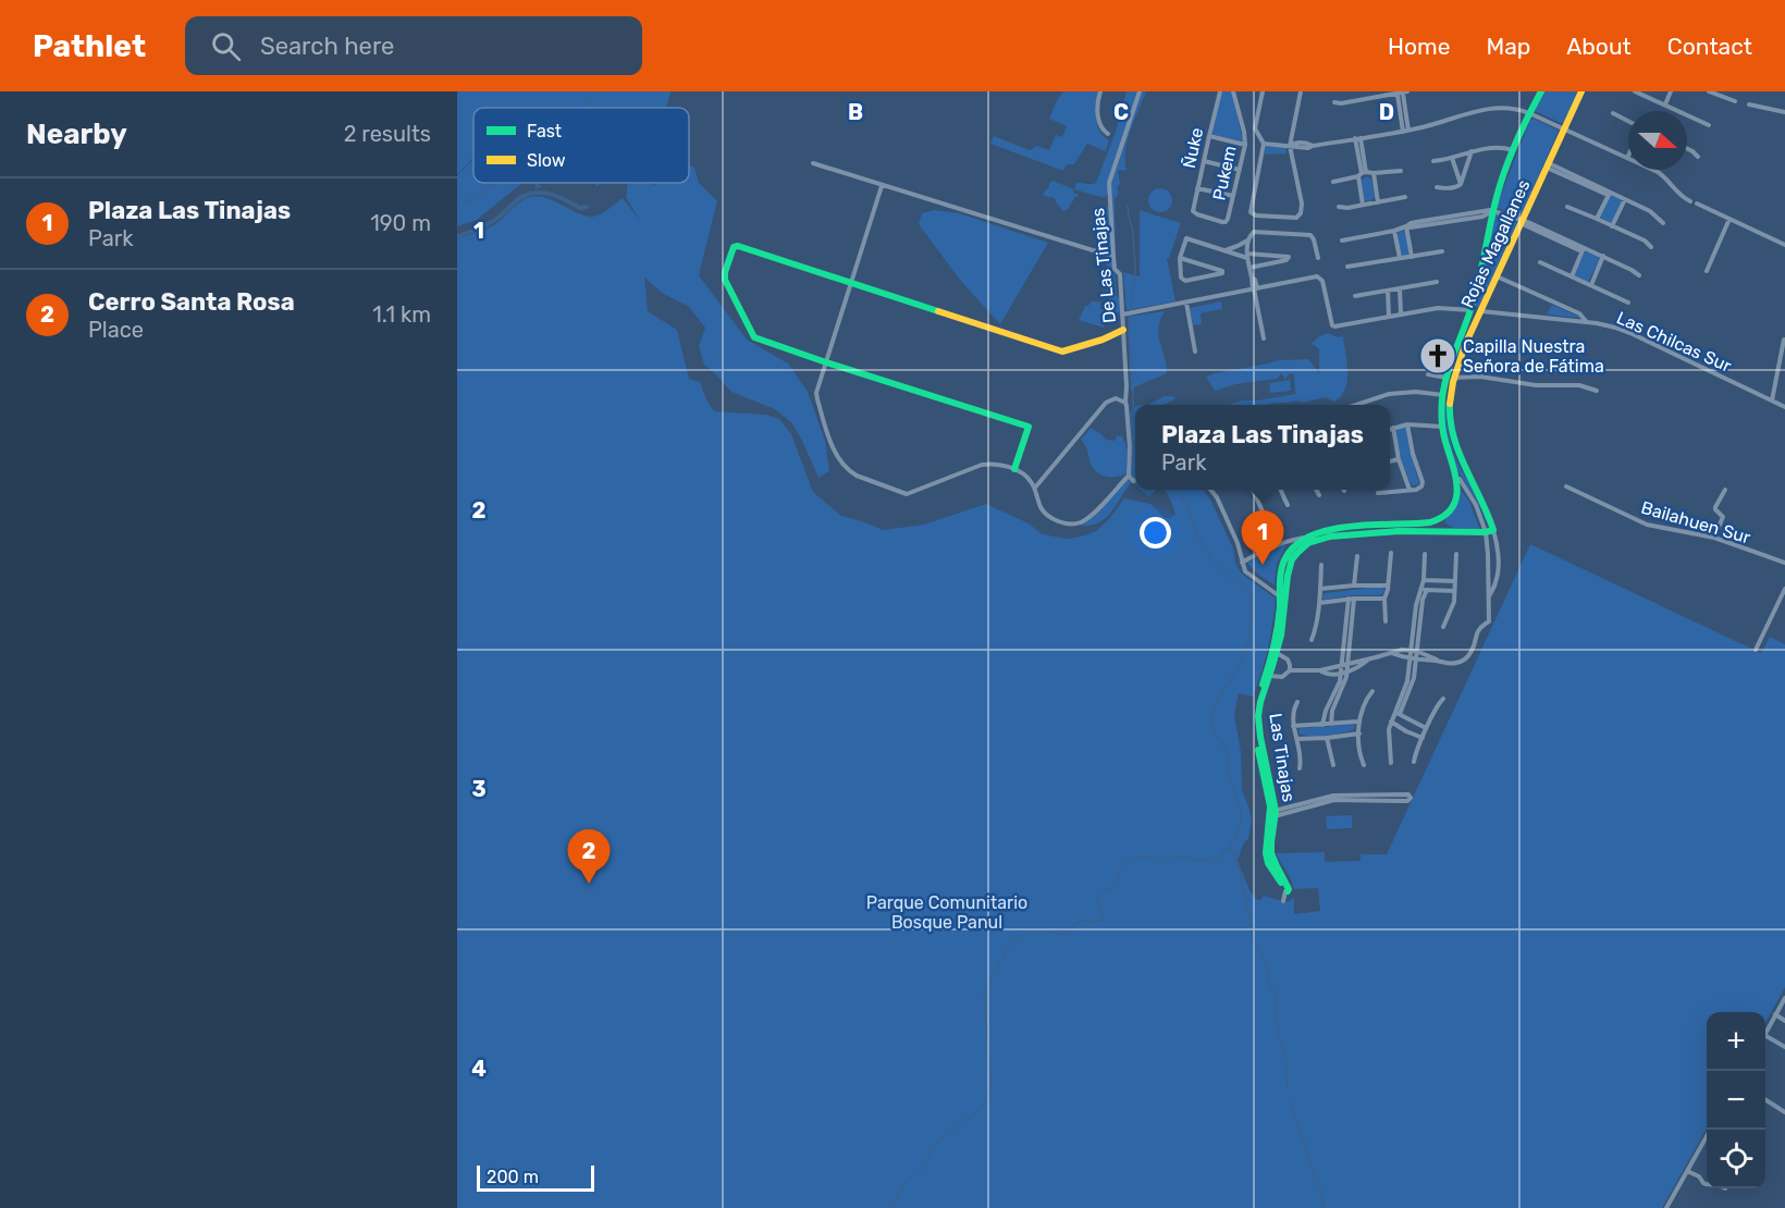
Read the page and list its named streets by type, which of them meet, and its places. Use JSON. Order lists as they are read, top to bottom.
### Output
{
  "streets": {
    "street": [
      "Ñuke",
      "Pukem",
      "Rojas Magallanes",
      "De Las Tinajas",
      "Las Chilcas Sur",
      "Bailahuen Sur",
      "Las Tinajas"
    ]
  },
  "crossings": [
    ["Ñuke", "Pukem"],
    ["Rojas Magallanes", "Las Chilcas Sur"],
    ["De Las Tinajas", "Las Chilcas Sur"]
  ],
  "parks": ["Parque Comunitario Bosque Panul"],
  "places": {
    "church": ["Capilla Nuestra Señora de Fátima"]
  },
  "legend": ["Fast", "Slow"],
  "scale_bar": "200 m",
  "north": "right",
  "page": {
    "header": "Pathlet",
    "search": "Search here",
    "nav": [
      "Home",
      "Map",
      "About",
      "Contact"
    ],
    "heading": ["Nearby", "2 results"],
    "list": [
      {
        "mark": "1",
        "name": "Plaza Las Tinajas",
        "note": "Park",
        "value": "190 m"
      },
      {
        "mark": "2",
        "name": "Cerro Santa Rosa",
        "note": "Place",
        "value": "1.1 km"
      }
    ],
    "popup": ["Plaza Las Tinajas", "Park"],
    "pins": ["1", "2"],
    "map_buttons": ["+", "−"],
    "scale": "200 m"
  },
  "grid": {
    "columns": ["B", "C", "D"],
    "rows": [
      "1",
      "2",
      "3",
      "4"
    ]
  }
}
